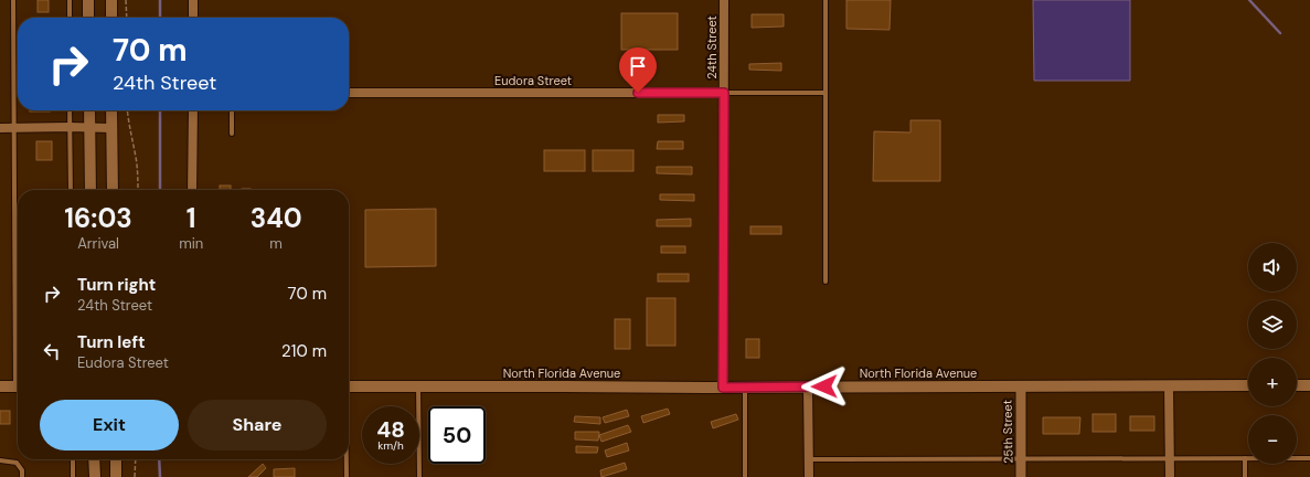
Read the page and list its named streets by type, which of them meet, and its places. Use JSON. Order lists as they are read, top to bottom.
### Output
{
  "streets": {
    "main road": ["North Florida Avenue"],
    "street": ["24th Street", "Eudora Street", "25th Street"]
  },
  "crossings": [
    ["24th Street", "Eudora Street"],
    ["24th Street", "North Florida Avenue"],
    ["North Florida Avenue", "25th Street"]
  ],
  "page": {
    "turn": ["70 m", "24th Street"],
    "eta": [
      "16:03",
      "Arrival",
      "1",
      "min",
      "340",
      "m"
    ],
    "map_buttons": ["+", "−"],
    "list": [
      {
        "name": "Turn right",
        "note": "24th Street",
        "value": "70 m"
      },
      {
        "name": "Turn left",
        "note": "Eudora Street",
        "value": "210 m"
      }
    ],
    "buttons": ["Exit", "Share"],
    "speed": "48 km/h",
    "limit": "50"
  }
}
